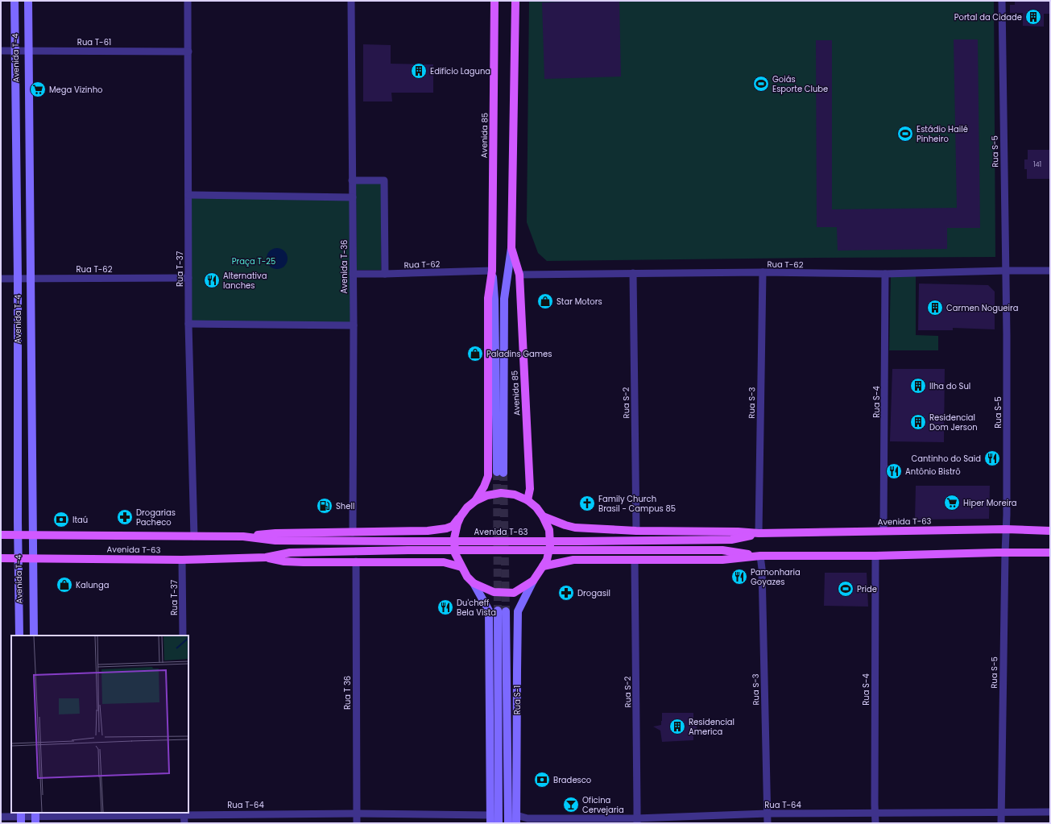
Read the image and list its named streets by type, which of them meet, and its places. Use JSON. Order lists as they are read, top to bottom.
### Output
{
  "streets": {
    "main road": [
      "Avenida T-4",
      "Avenida 85",
      "Avenida T-63",
      "Rua S-1"
    ],
    "street": [
      "Rua T-61",
      "Rua S-5",
      "Rua T-62",
      "Avenida T-36",
      "Rua T-37",
      "Rua S-4",
      "Rua S-2",
      "Rua S-3",
      "Rua T 36",
      "Rua T-64"
    ]
  },
  "crossings": [
    ["Rua T-61", "Avenida T-4"],
    ["Rua T-61", "Rua T-37"],
    ["Avenida T-4", "Rua T-62"],
    ["Avenida T-4", "Avenida T-63"],
    ["Avenida 85", "Rua T-62"],
    ["Avenida 85", "Avenida T-63"],
    ["Avenida 85", "Rua S-1"],
    ["Rua S-5", "Rua T-62"],
    ["Rua S-5", "Avenida T-63"],
    ["Rua S-5", "Rua T-64"],
    ["Rua T-62", "Avenida T-36"],
    ["Rua T-62", "Rua T-37"],
    ["Rua T-62", "Rua S-4"],
    ["Rua T-62", "Rua S-2"],
    ["Rua T-62", "Rua S-3"],
    ["Avenida T-36", "Avenida T-63"],
    ["Rua T-37", "Avenida T-63"],
    ["Rua S-4", "Avenida T-63"],
    ["Rua S-4", "Rua T-64"],
    ["Rua S-2", "Avenida T-63"],
    ["Rua S-2", "Rua T-64"],
    ["Rua S-3", "Avenida T-63"],
    ["Rua S-3", "Rua T-64"],
    ["Avenida T-63", "Rua T 36"],
    ["Avenida T-63", "Rua S-1"],
    ["Rua T 36", "Rua T-64"],
    ["Rua S-1", "Rua T-64"]
  ],
  "parks": ["Praça T-25"],
  "places": {
    "building": [
      "Portal da Cidade",
      "Edifício Laguna",
      "Carmen Nogueira",
      "Ilha do Sul",
      "Residencial Dom Jerson",
      "Residencial America"
    ],
    "sports": ["Goiás Esporte Clube", "Estádio Hailé Pinheiro", "Pride"],
    "supermarket": ["Mega Vizinho", "Hiper Moreira"],
    "restaurant": [
      "Alternativa lanches",
      "Cantinho do Said",
      "Antônio Bistrô",
      "Pamonharia Goyazes",
      "Du'cheff Bela Vista"
    ],
    "shop": ["Star Motors", "Paladins Games", "Kalunga"],
    "church": ["Family Church Brasil - Campus 85"],
    "fuel station": ["Shell"],
    "pharmacy": ["Drogarias Pacheco", "Drogasil"],
    "bank": ["Itaú", "Bradesco"],
    "bar": ["Oficina Cervejaria"]
  },
  "house_numbers": ["141"]
}
